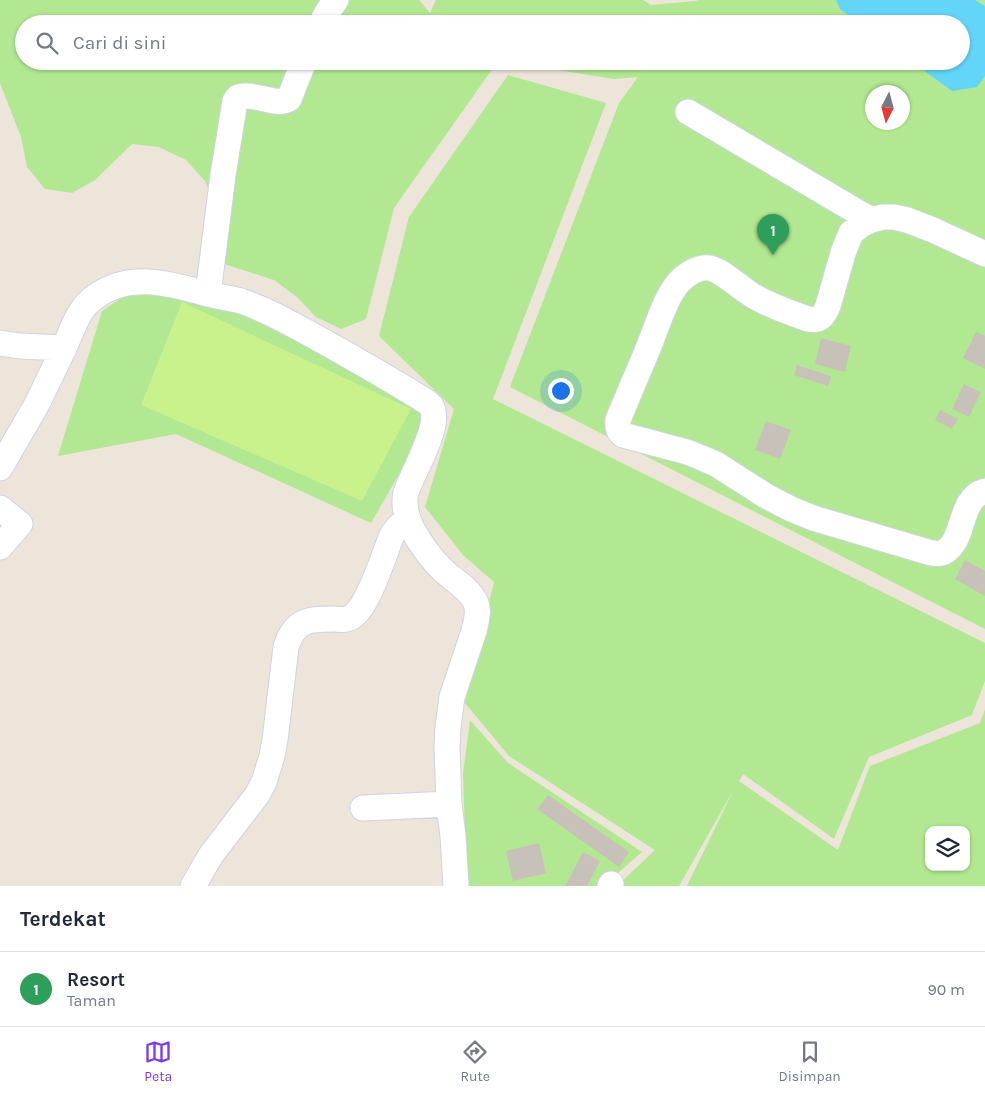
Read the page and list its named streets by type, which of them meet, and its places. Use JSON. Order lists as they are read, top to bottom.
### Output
{
  "north": "bottom",
  "page": {
    "search": "Cari di sini",
    "pins": "1",
    "heading": "Terdekat",
    "list": [
      {
        "mark": "1",
        "name": "Resort",
        "note": "Taman",
        "value": "90 m"
      }
    ],
    "nav": ["Peta", "Rute", "Disimpan"]
  }
}
